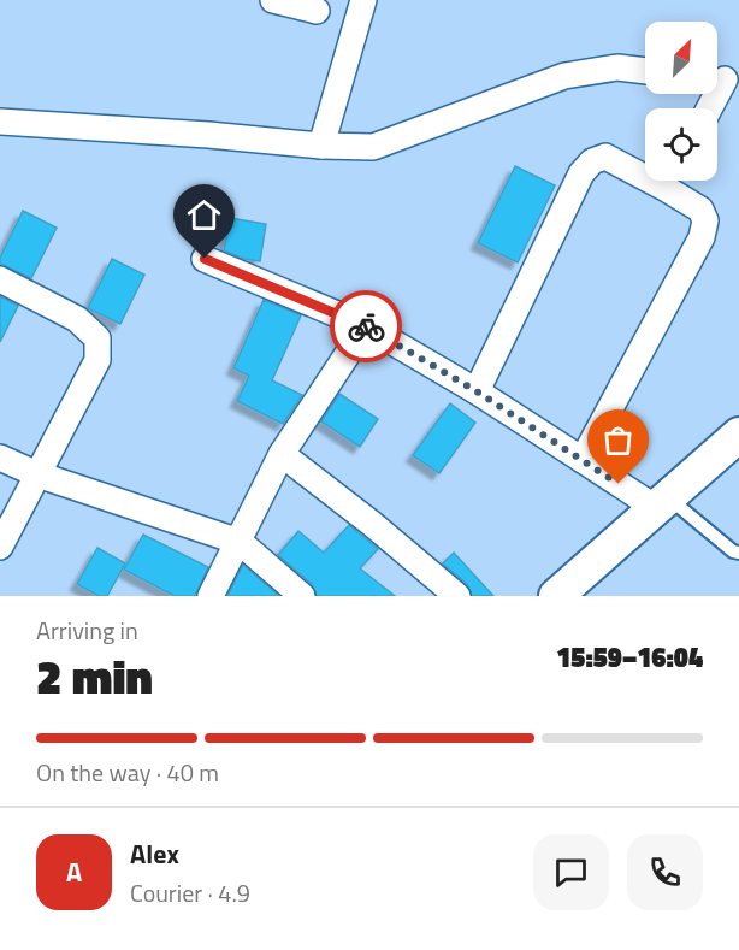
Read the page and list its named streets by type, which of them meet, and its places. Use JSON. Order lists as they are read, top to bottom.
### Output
{
  "north": "top right",
  "page": {
    "heading": ["2 min", "Arriving in", "15:59–16:04"],
    "panel": ["Alex", "Courier · 4.9"],
    "bar": "On the way · 40 m",
    "round": "A"
  }
}
